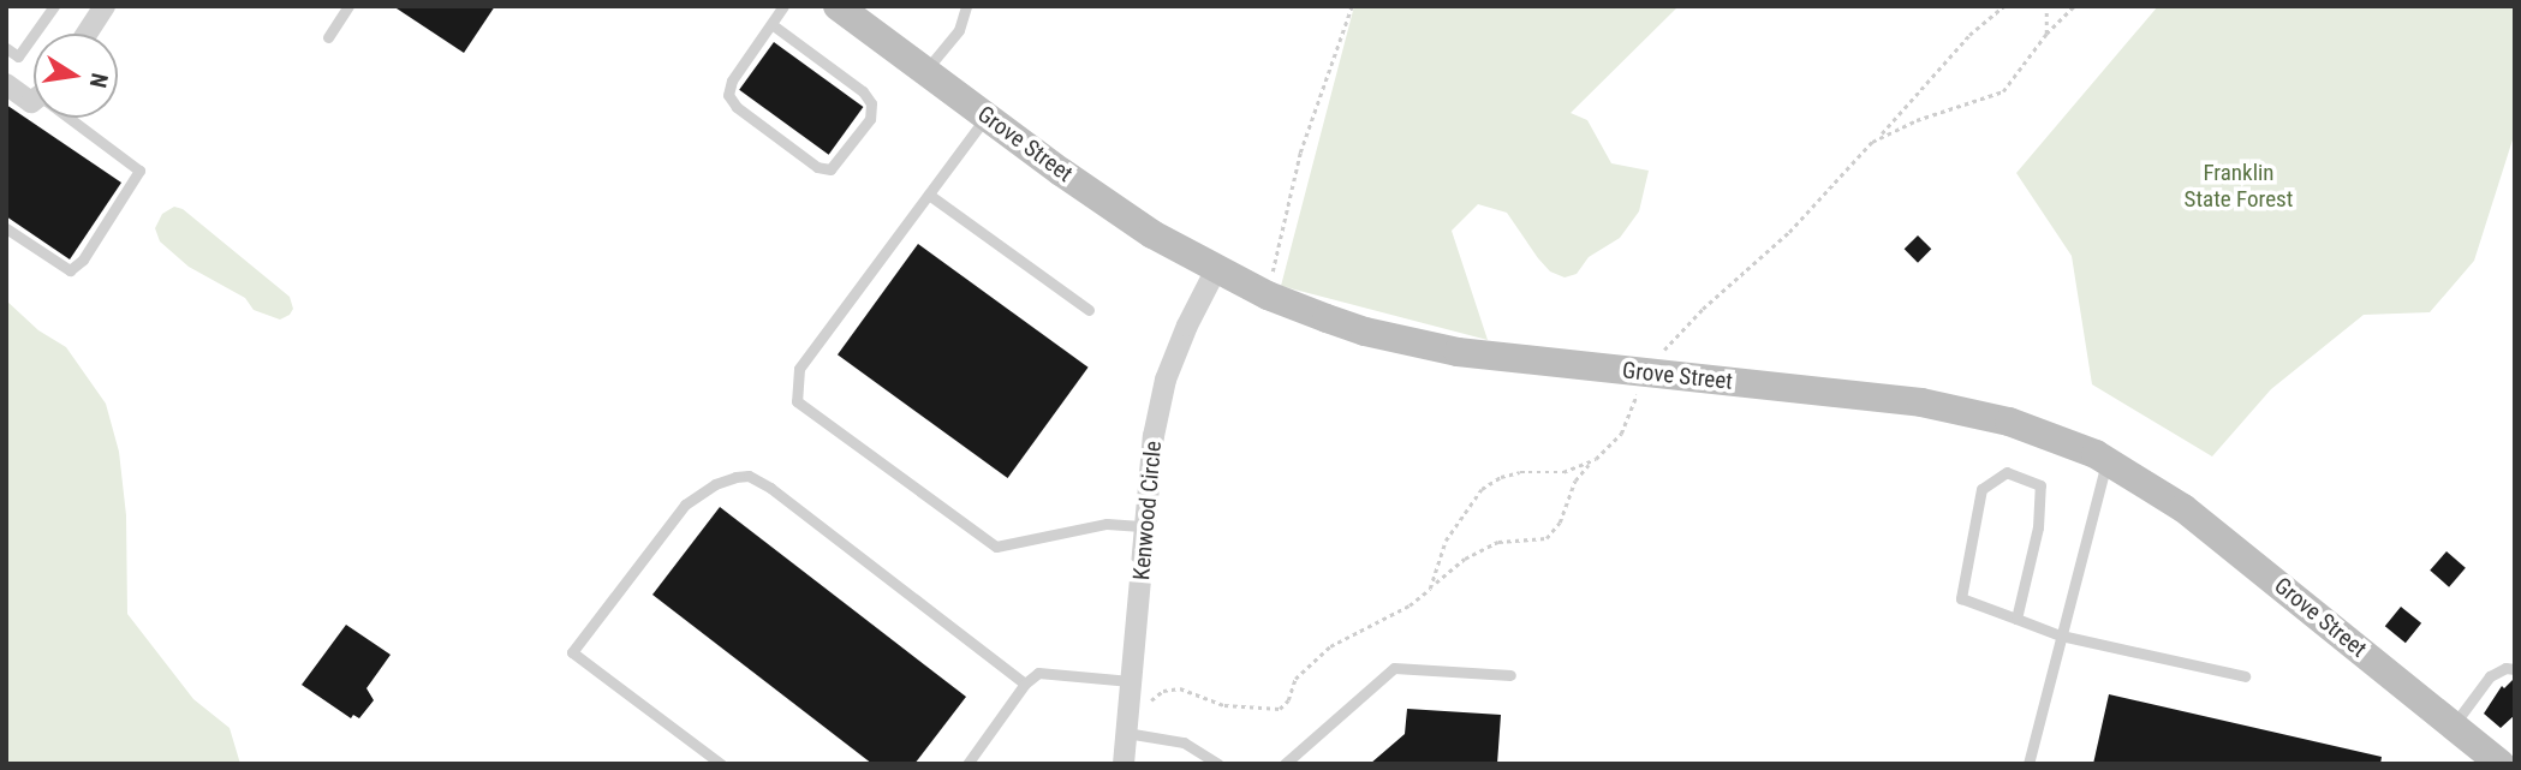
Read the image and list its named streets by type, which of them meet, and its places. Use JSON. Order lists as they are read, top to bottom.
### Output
{
  "streets": {
    "main road": ["Grove Street"],
    "street": ["Kenwood Circle"]
  },
  "crossings": [
    ["Grove Street", "Kenwood Circle"]
  ],
  "parks": ["Franklin State Forest"],
  "north": "right"
}
